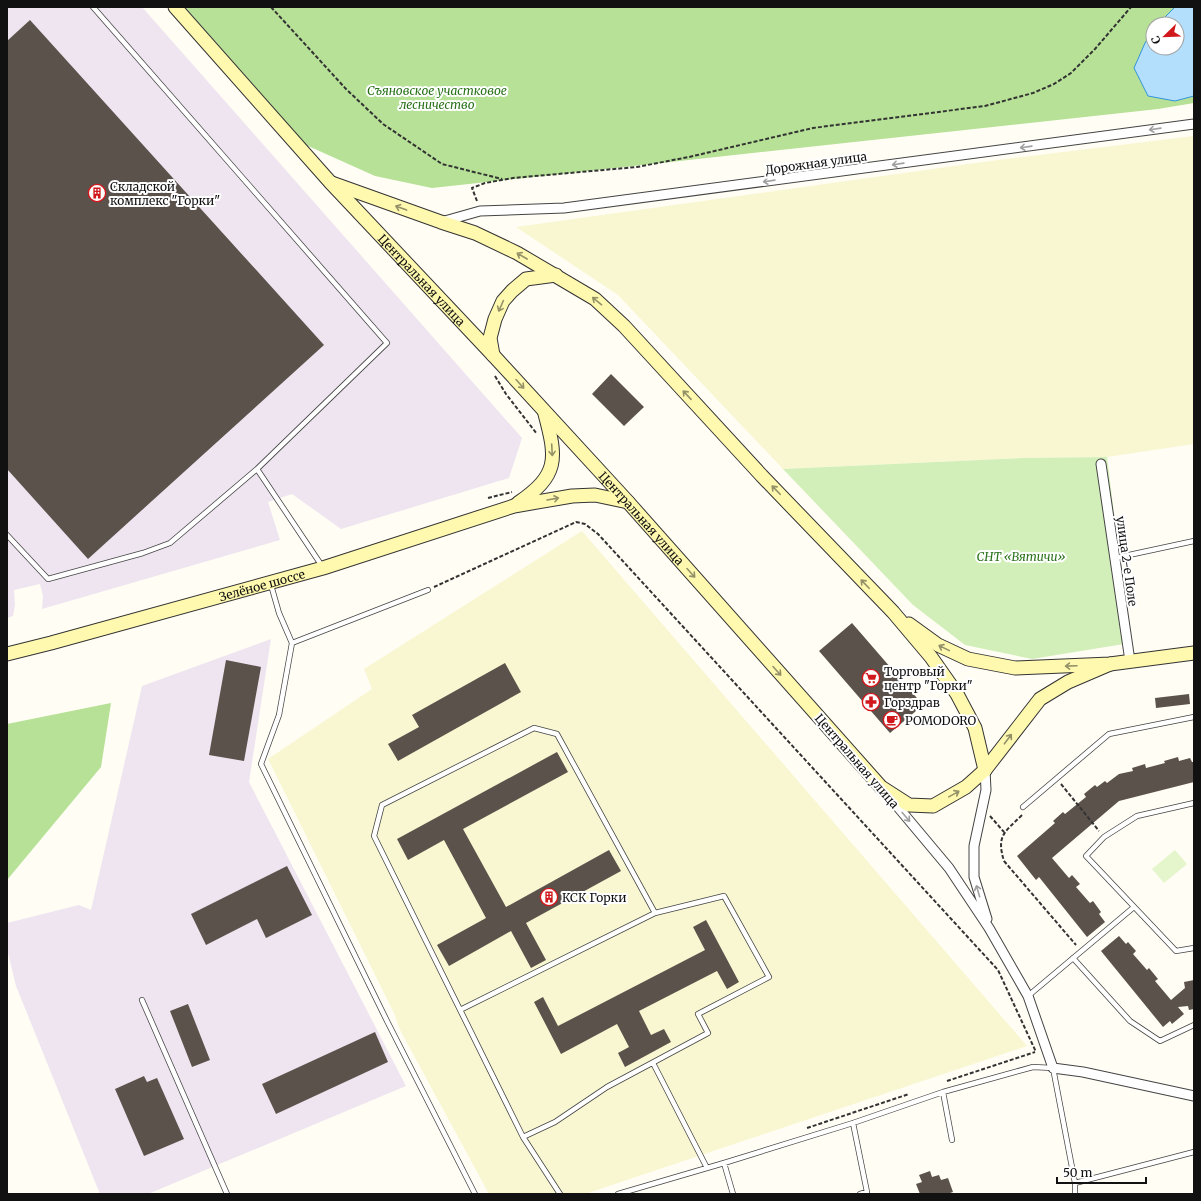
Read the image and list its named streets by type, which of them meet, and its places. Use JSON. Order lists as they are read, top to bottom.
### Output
{
  "streets": {
    "main road": ["Центральная улица", "Зелёное шоссе"],
    "street": ["Дорожная улица", "улица 2-е Поле"]
  },
  "one_way": ["Дорожная улица", "Центральная улица"],
  "parks": ["Съяновское участковое лесничество", "СНТ «Вятичи»"],
  "places": {
    "building": ["Складской комплекс \"Горки\"", "КСК Горки"],
    "supermarket": ["Торговый центр \"Горки\""],
    "pharmacy": ["Горздрав"],
    "cafe": ["POMODORO"]
  },
  "scale_bar": "50 m",
  "north": "bottom left"
}
